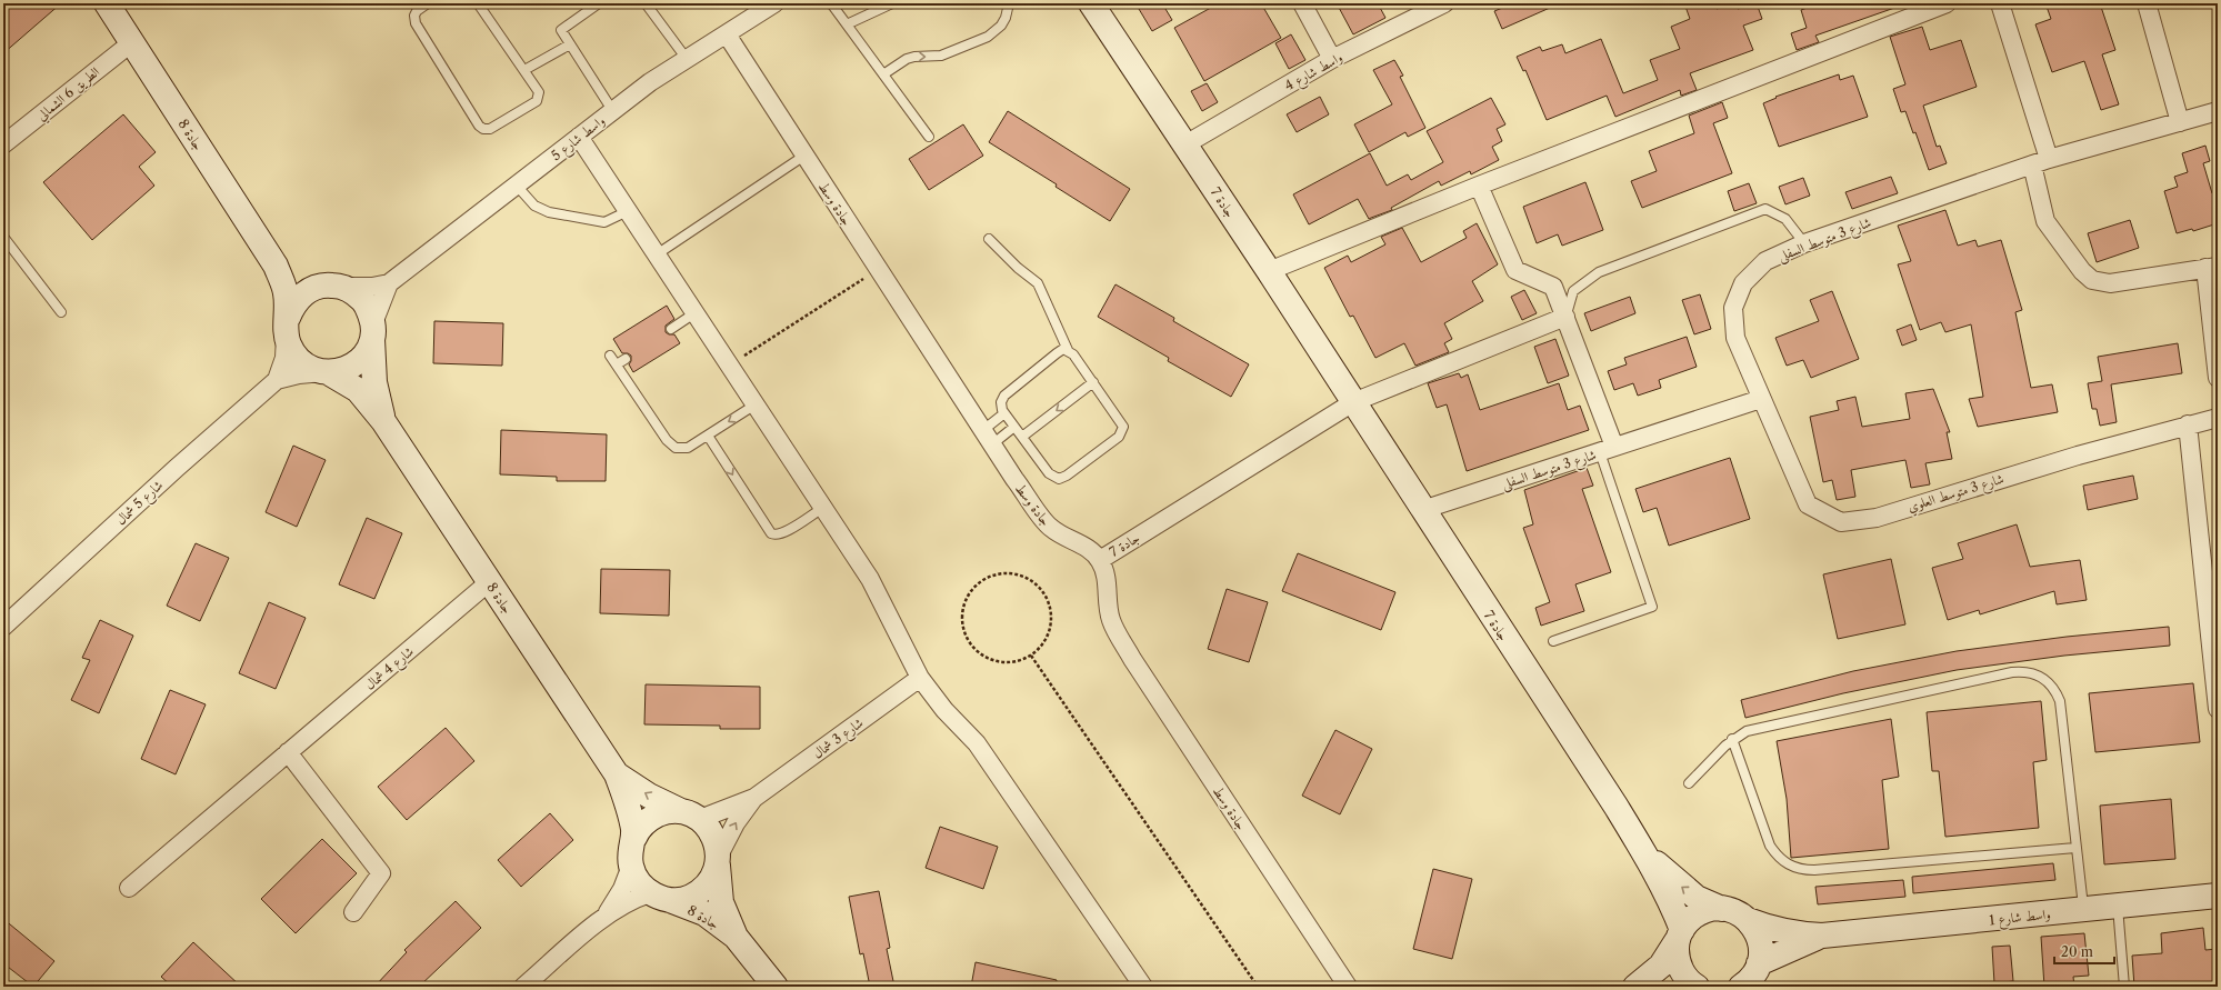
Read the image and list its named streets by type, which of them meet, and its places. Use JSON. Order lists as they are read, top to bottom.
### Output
{
  "streets": {
    "main road": ["جادة 8", "جادة 7", "واسط شارع 1"],
    "street": [
      "واسط شارع 4",
      "الطريق 6 الشمالي",
      "واسط شارع 5",
      "جادة وسط",
      "شارع 3 متوسط السفلى",
      "شارع 3 متوسط العلوي",
      "شارع 5 شمال",
      "شارع 4 شمال",
      "شارع 3 شمال"
    ]
  },
  "crossings": [
    ["واسط شارع 4", "جادة 7"],
    ["الطريق 6 الشمالي", "جادة 8"],
    ["جادة 8", "واسط شارع 5"],
    ["جادة 8", "شارع 5 شمال"],
    ["جادة 8", "شارع 4 شمال"],
    ["جادة 8", "شارع 3 شمال"],
    ["واسط شارع 5", "جادة وسط"],
    ["واسط شارع 5", "شارع 5 شمال"],
    ["جادة 7", "جادة وسط"],
    ["جادة 7", "شارع 3 متوسط السفلى"],
    ["جادة 7", "واسط شارع 1"],
    ["شارع 3 متوسط السفلى", "شارع 3 متوسط العلوي"]
  ],
  "scale_bar": "20 m"
}
